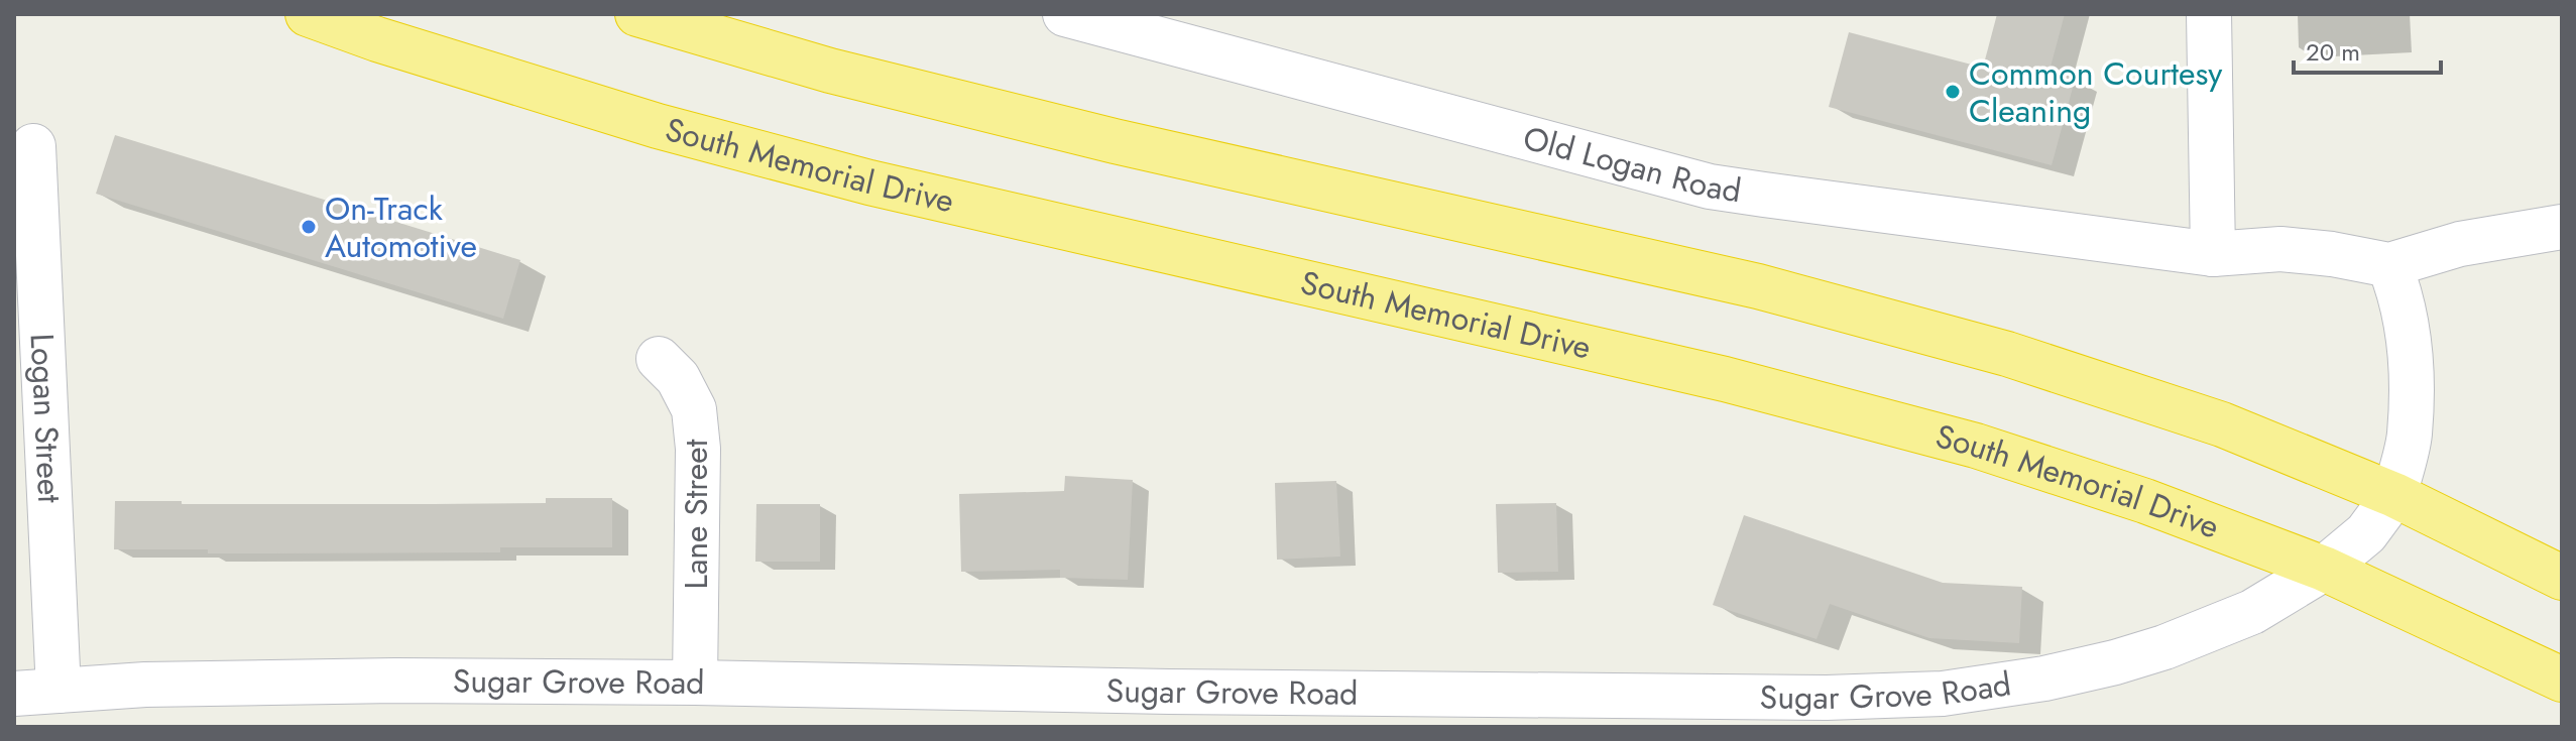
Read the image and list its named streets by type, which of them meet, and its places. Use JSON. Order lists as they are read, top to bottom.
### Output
{
  "streets": {
    "highway": ["South Memorial Drive"],
    "street": [
      "Old Logan Road",
      "Logan Street",
      "Lane Street",
      "Sugar Grove Road"
    ]
  },
  "crossings": [
    ["South Memorial Drive", "Sugar Grove Road"],
    ["Logan Street", "Sugar Grove Road"],
    ["Lane Street", "Sugar Grove Road"]
  ],
  "places": ["Common Courtesy Cleaning", "On-Track Automotive"],
  "scale_bar": "20 m"
}
